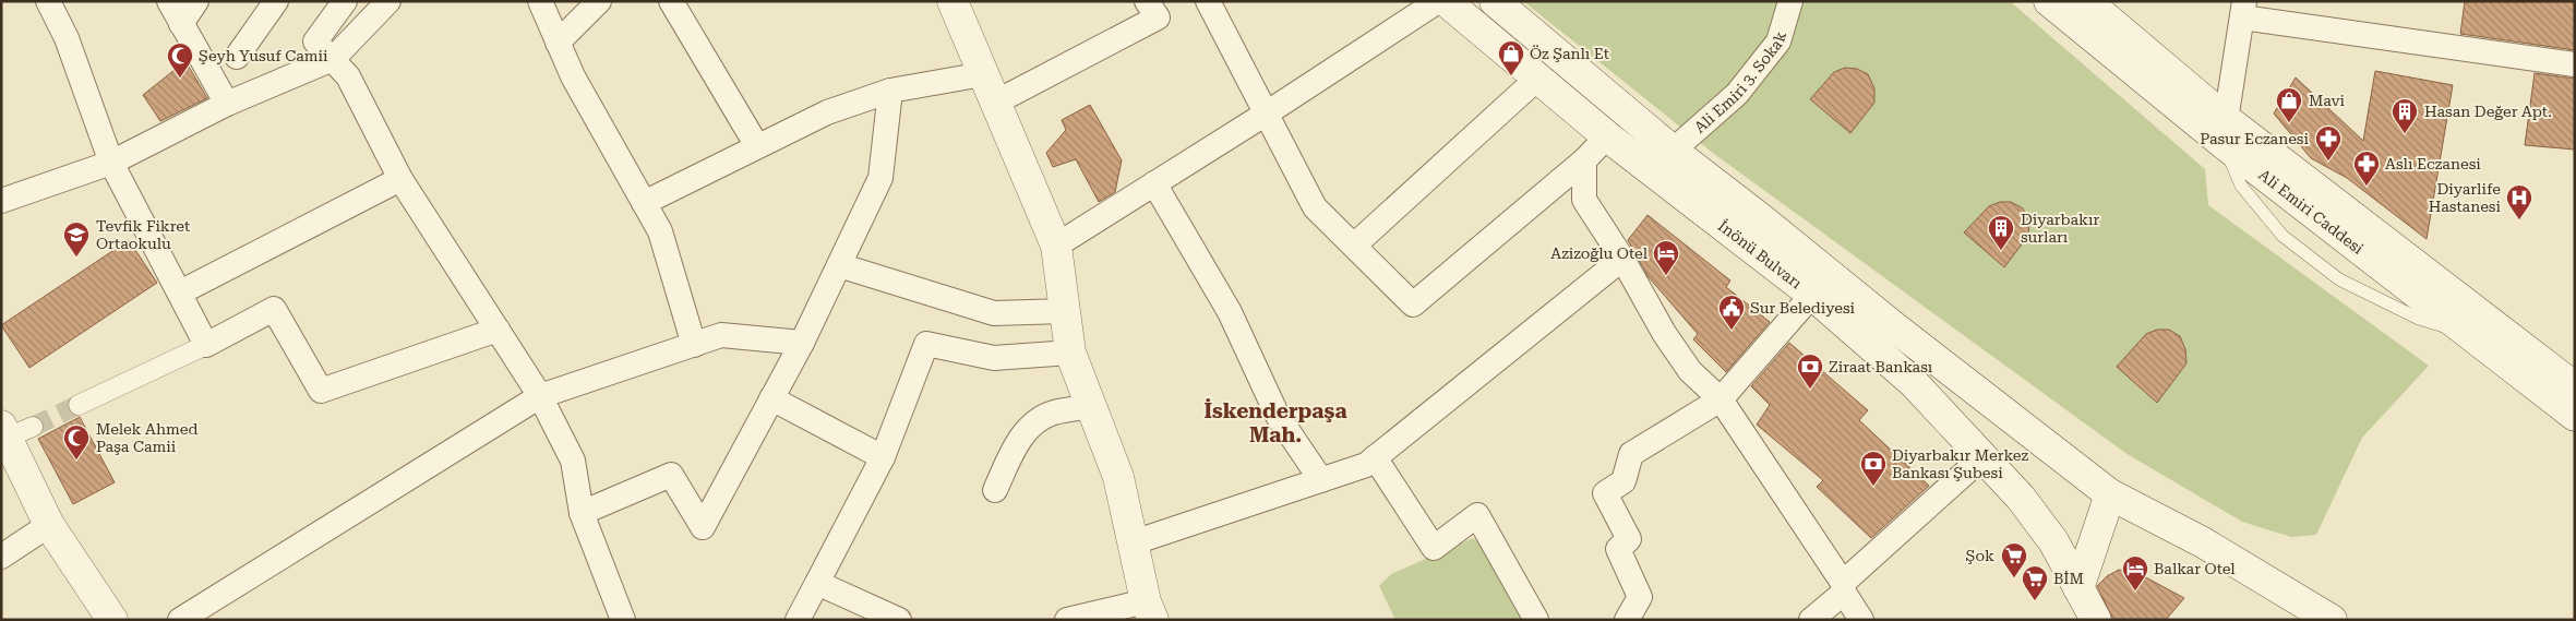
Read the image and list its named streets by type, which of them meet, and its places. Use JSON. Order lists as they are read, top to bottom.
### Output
{
  "streets": {
    "main road": ["Ali Emiri Caddesi", "İnönü Bulvarı"],
    "street": ["Ali Emiri 3. Sokak"]
  },
  "districts": ["İskenderpaşa Mah."],
  "places": {
    "shop": ["Öz Şanlı Et", "Mavi"],
    "mosque": ["Şeyh Yusuf Camii", "Melek Ahmed Paşa Camii"],
    "building": ["Hasan Değer Apt.", "Diyarbakır surları"],
    "pharmacy": ["Pasur Eczanesi", "Aslı Eczanesi"],
    "hospital": ["Diyarlife Hastanesi"],
    "school or university": ["Tevfik Fikret Ortaokulu"],
    "hotel": ["Azizoğlu Otel", "Balkar Otel"],
    "public building": ["Sur Belediyesi"],
    "bank": ["Ziraat Bankası", "Diyarbakır Merkez Bankası Şubesi"],
    "supermarket": ["Şok", "BİM"]
  }
}
